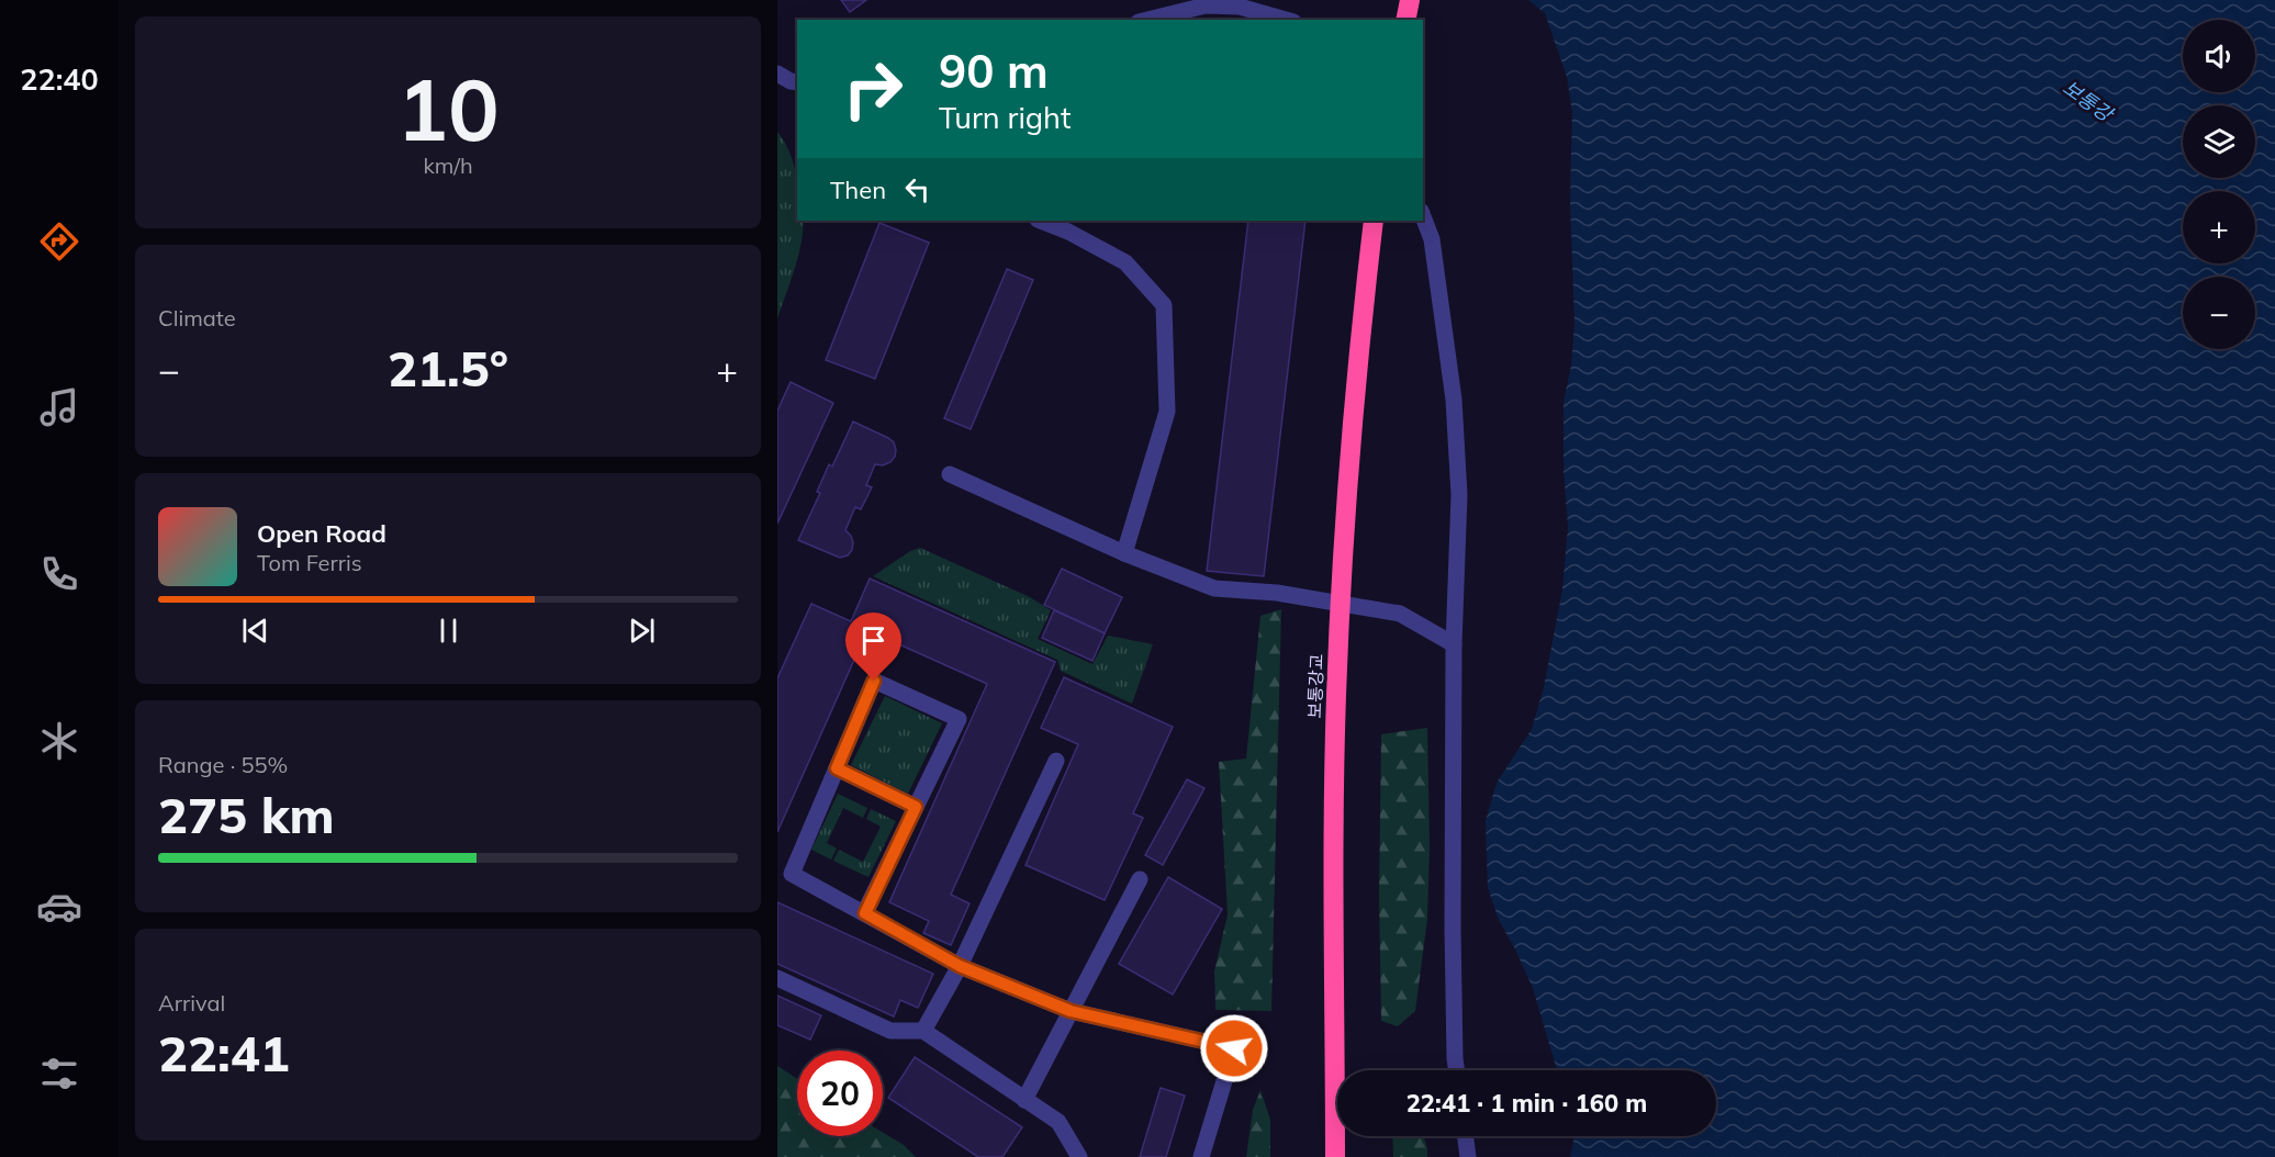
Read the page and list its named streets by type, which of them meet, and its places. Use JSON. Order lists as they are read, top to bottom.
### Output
{
  "streets": {
    "highway": ["보통강교"]
  },
  "water": ["보통강"],
  "page": {
    "tabs": "22:40",
    "tile": [
      ["10", "km/h"],
      "Climate",
      ["Range · 55%", "275 km"],
      ["Arrival", "22:41"]
    ],
    "map_buttons": ["+", "−"],
    "turn": ["90 m", "Turn right"],
    "then": "Then",
    "heat": ["−", "21.5°", "+"],
    "song": ["Open Road", "Tom Ferris"],
    "limit": "20",
    "trip": "22:41 · 1 min · 160 m"
  }
}
